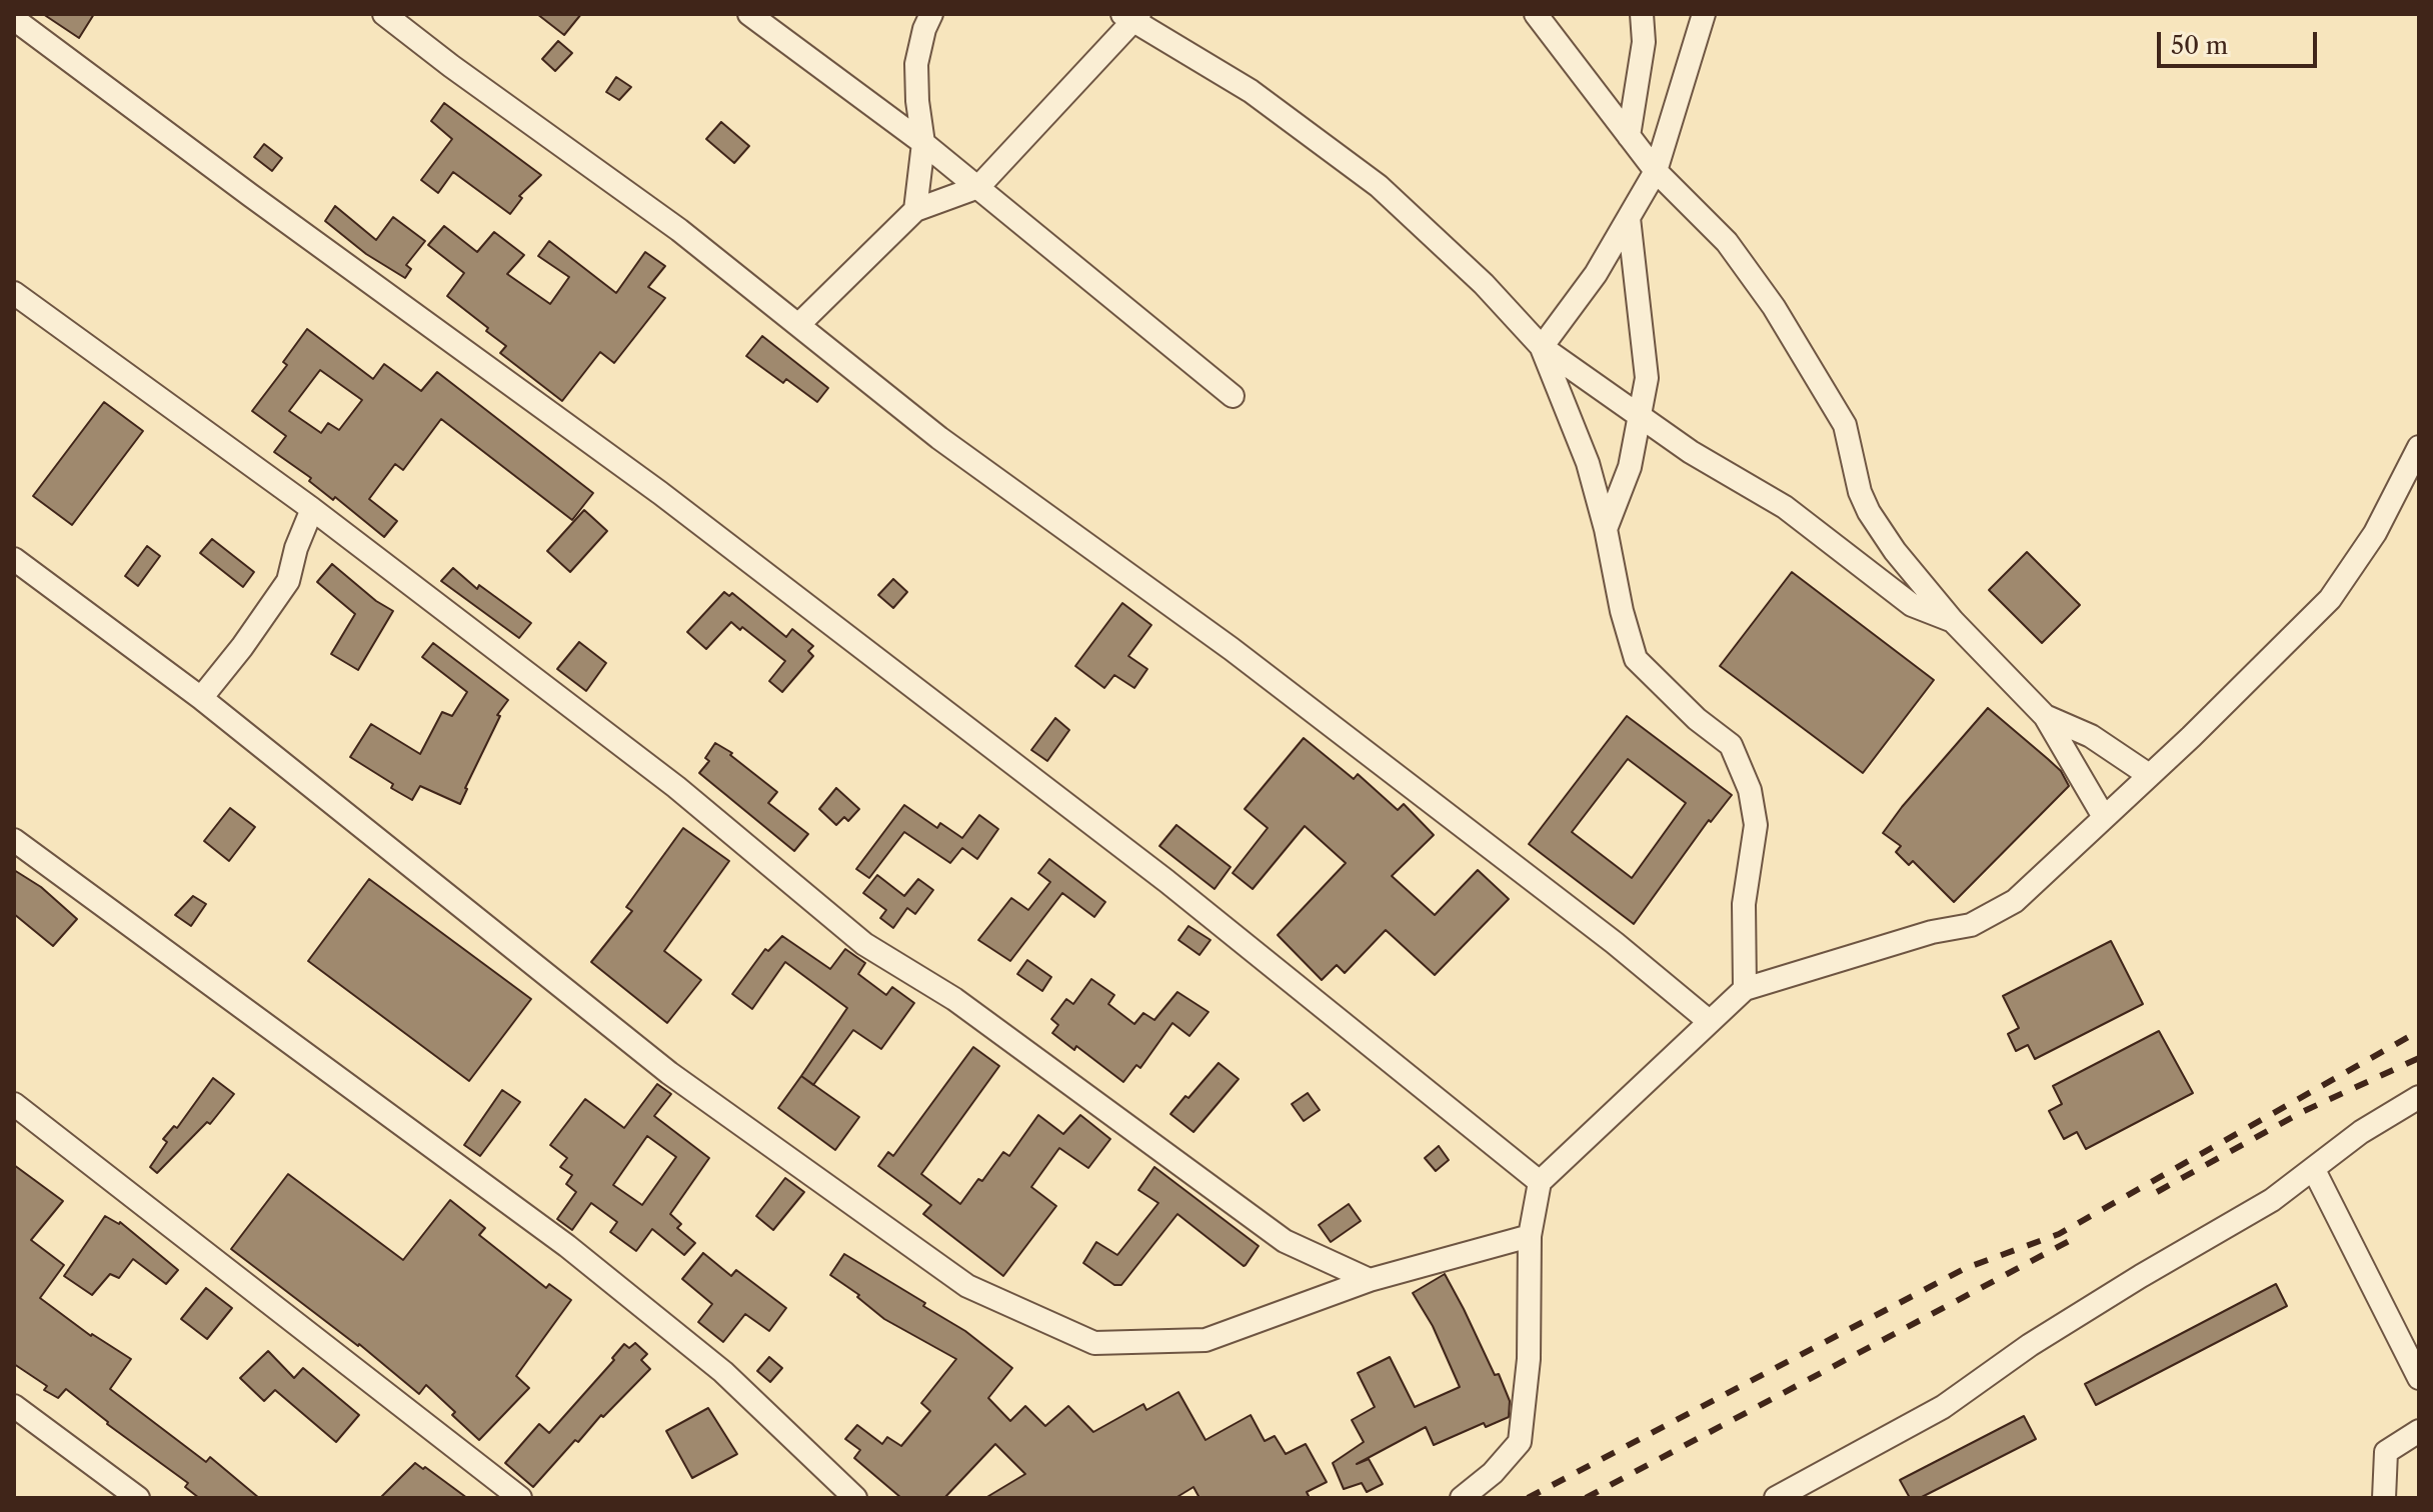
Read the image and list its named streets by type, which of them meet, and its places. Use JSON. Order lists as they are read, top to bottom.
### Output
{
  "scale_bar": "50 m"
}
